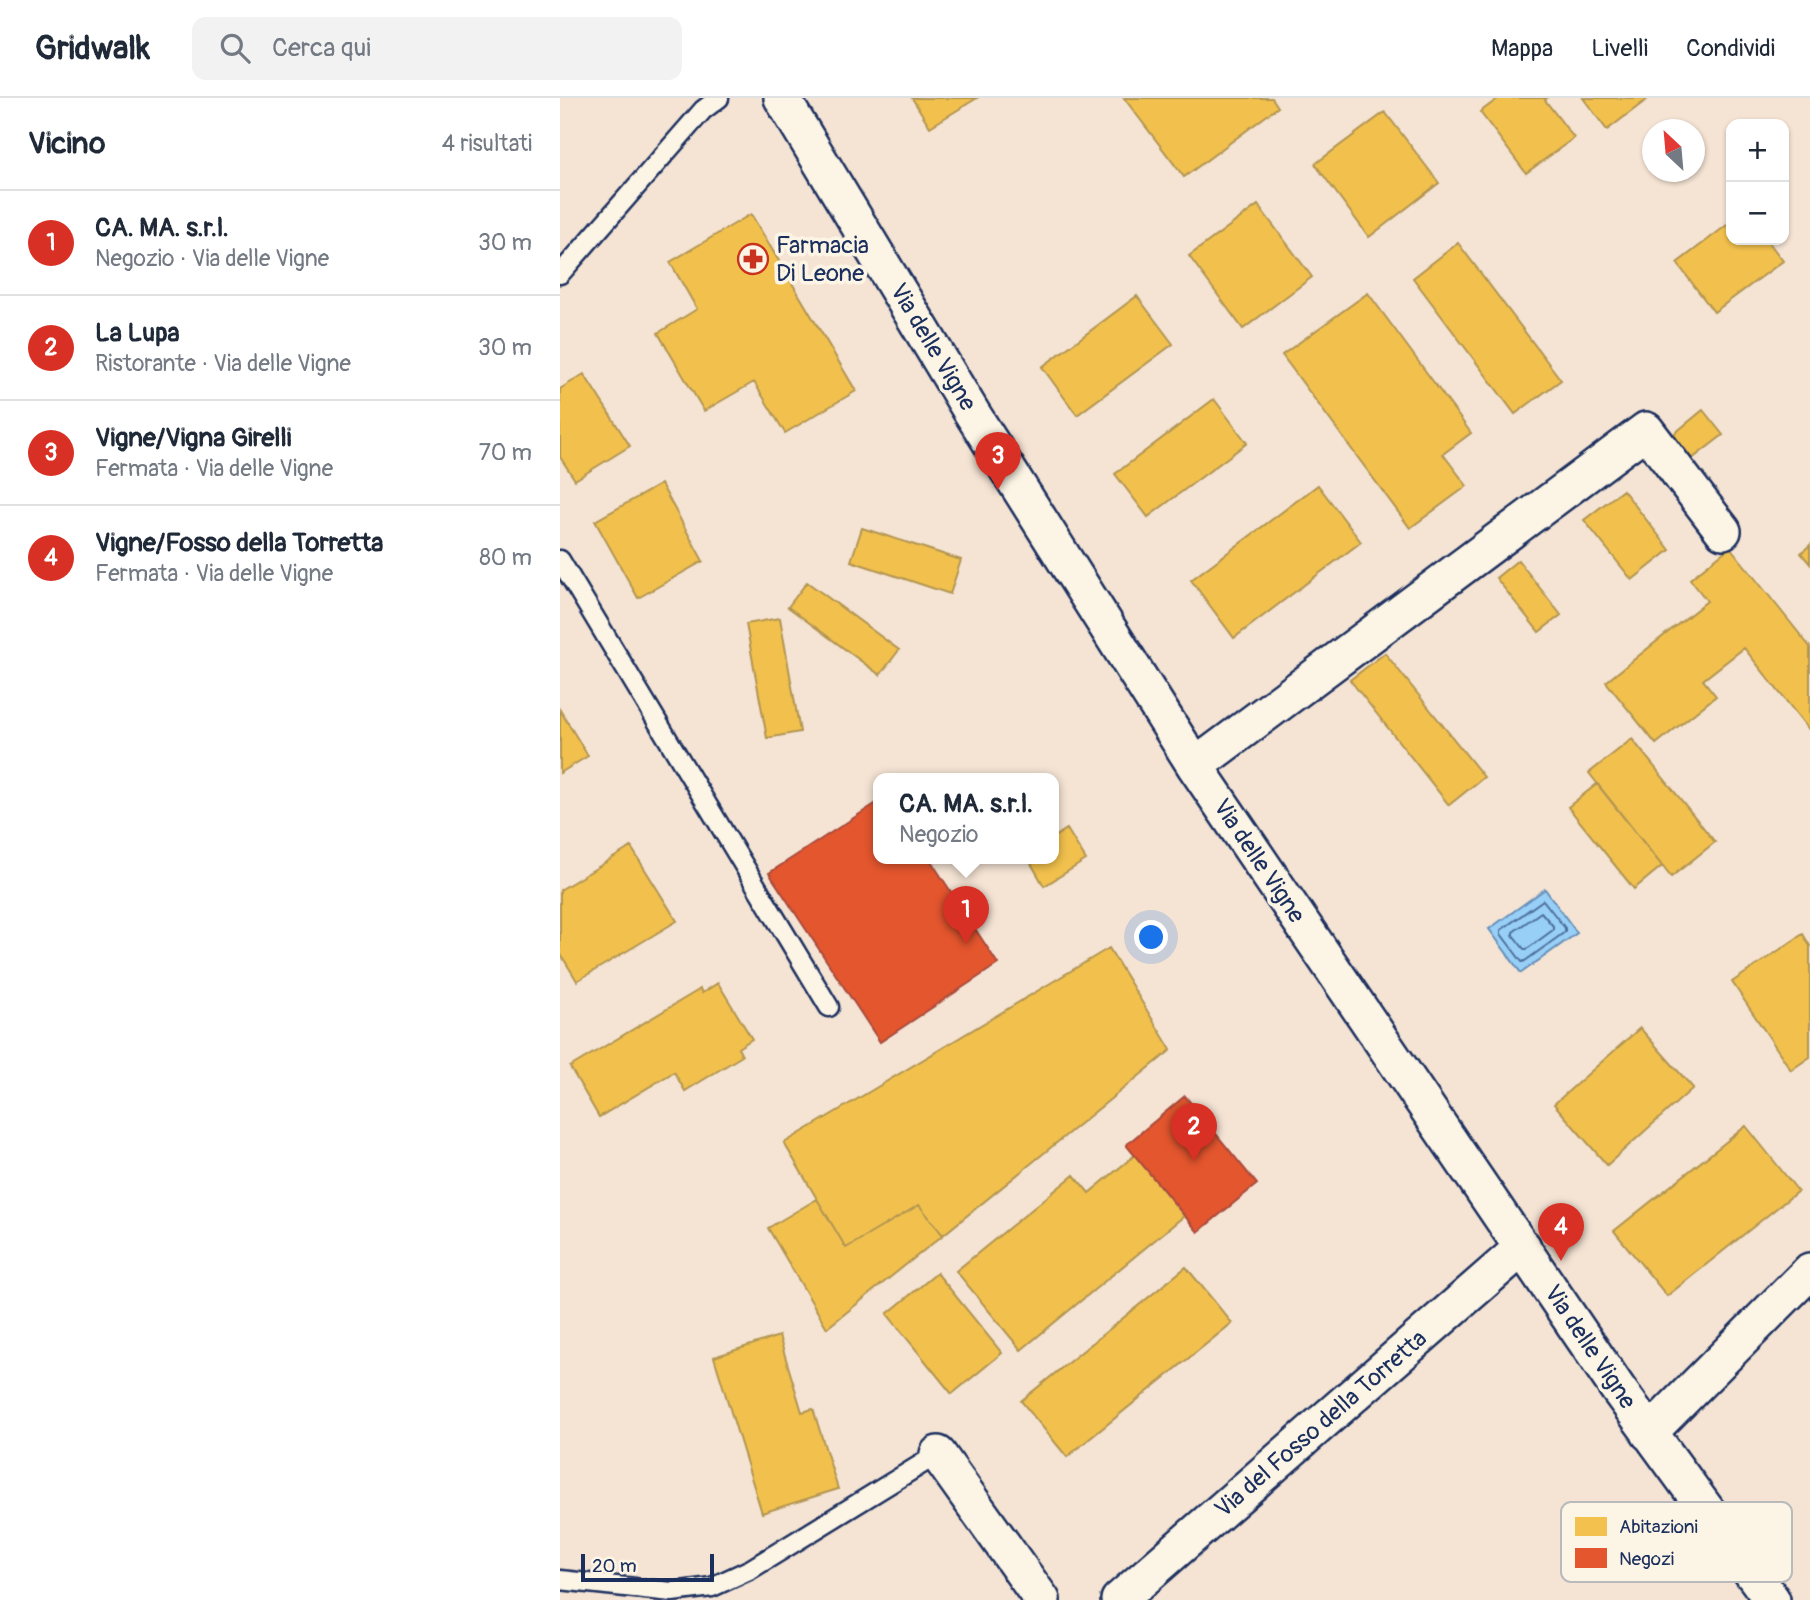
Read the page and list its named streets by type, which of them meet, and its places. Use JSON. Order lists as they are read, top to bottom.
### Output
{
  "streets": {
    "street": ["Via delle Vigne", "Via del Fosso della Torretta"]
  },
  "crossings": [
    ["Via delle Vigne", "Via del Fosso della Torretta"]
  ],
  "places": {
    "pharmacy": ["Farmacia Di Leone"]
  },
  "legend": ["Abitazioni", "Negozi"],
  "scale_bar": "20 m",
  "north": "top left",
  "page": {
    "header": "Gridwalk",
    "search": "Cerca qui",
    "nav": ["Mappa", "Livelli", "Condividi"],
    "heading": ["Vicino", "4 risultati"],
    "map_buttons": ["+", "−"],
    "list": [
      {
        "mark": "1",
        "name": "CA. MA. s.r.l.",
        "note": "Negozio · Via delle Vigne",
        "value": "30 m"
      },
      {
        "mark": "2",
        "name": "La Lupa",
        "note": "Ristorante · Via delle Vigne",
        "value": "30 m"
      },
      {
        "mark": "3",
        "name": "Vigne/Vigna Girelli",
        "note": "Fermata · Via delle Vigne",
        "value": "70 m"
      },
      {
        "mark": "4",
        "name": "Vigne/Fosso della Torretta",
        "note": "Fermata · Via delle Vigne",
        "value": "80 m"
      }
    ],
    "pins": [
      "3",
      "1",
      "2",
      "4"
    ],
    "popup": ["CA. MA. s.r.l.", "Negozio"],
    "scale": "20 m"
  }
}
